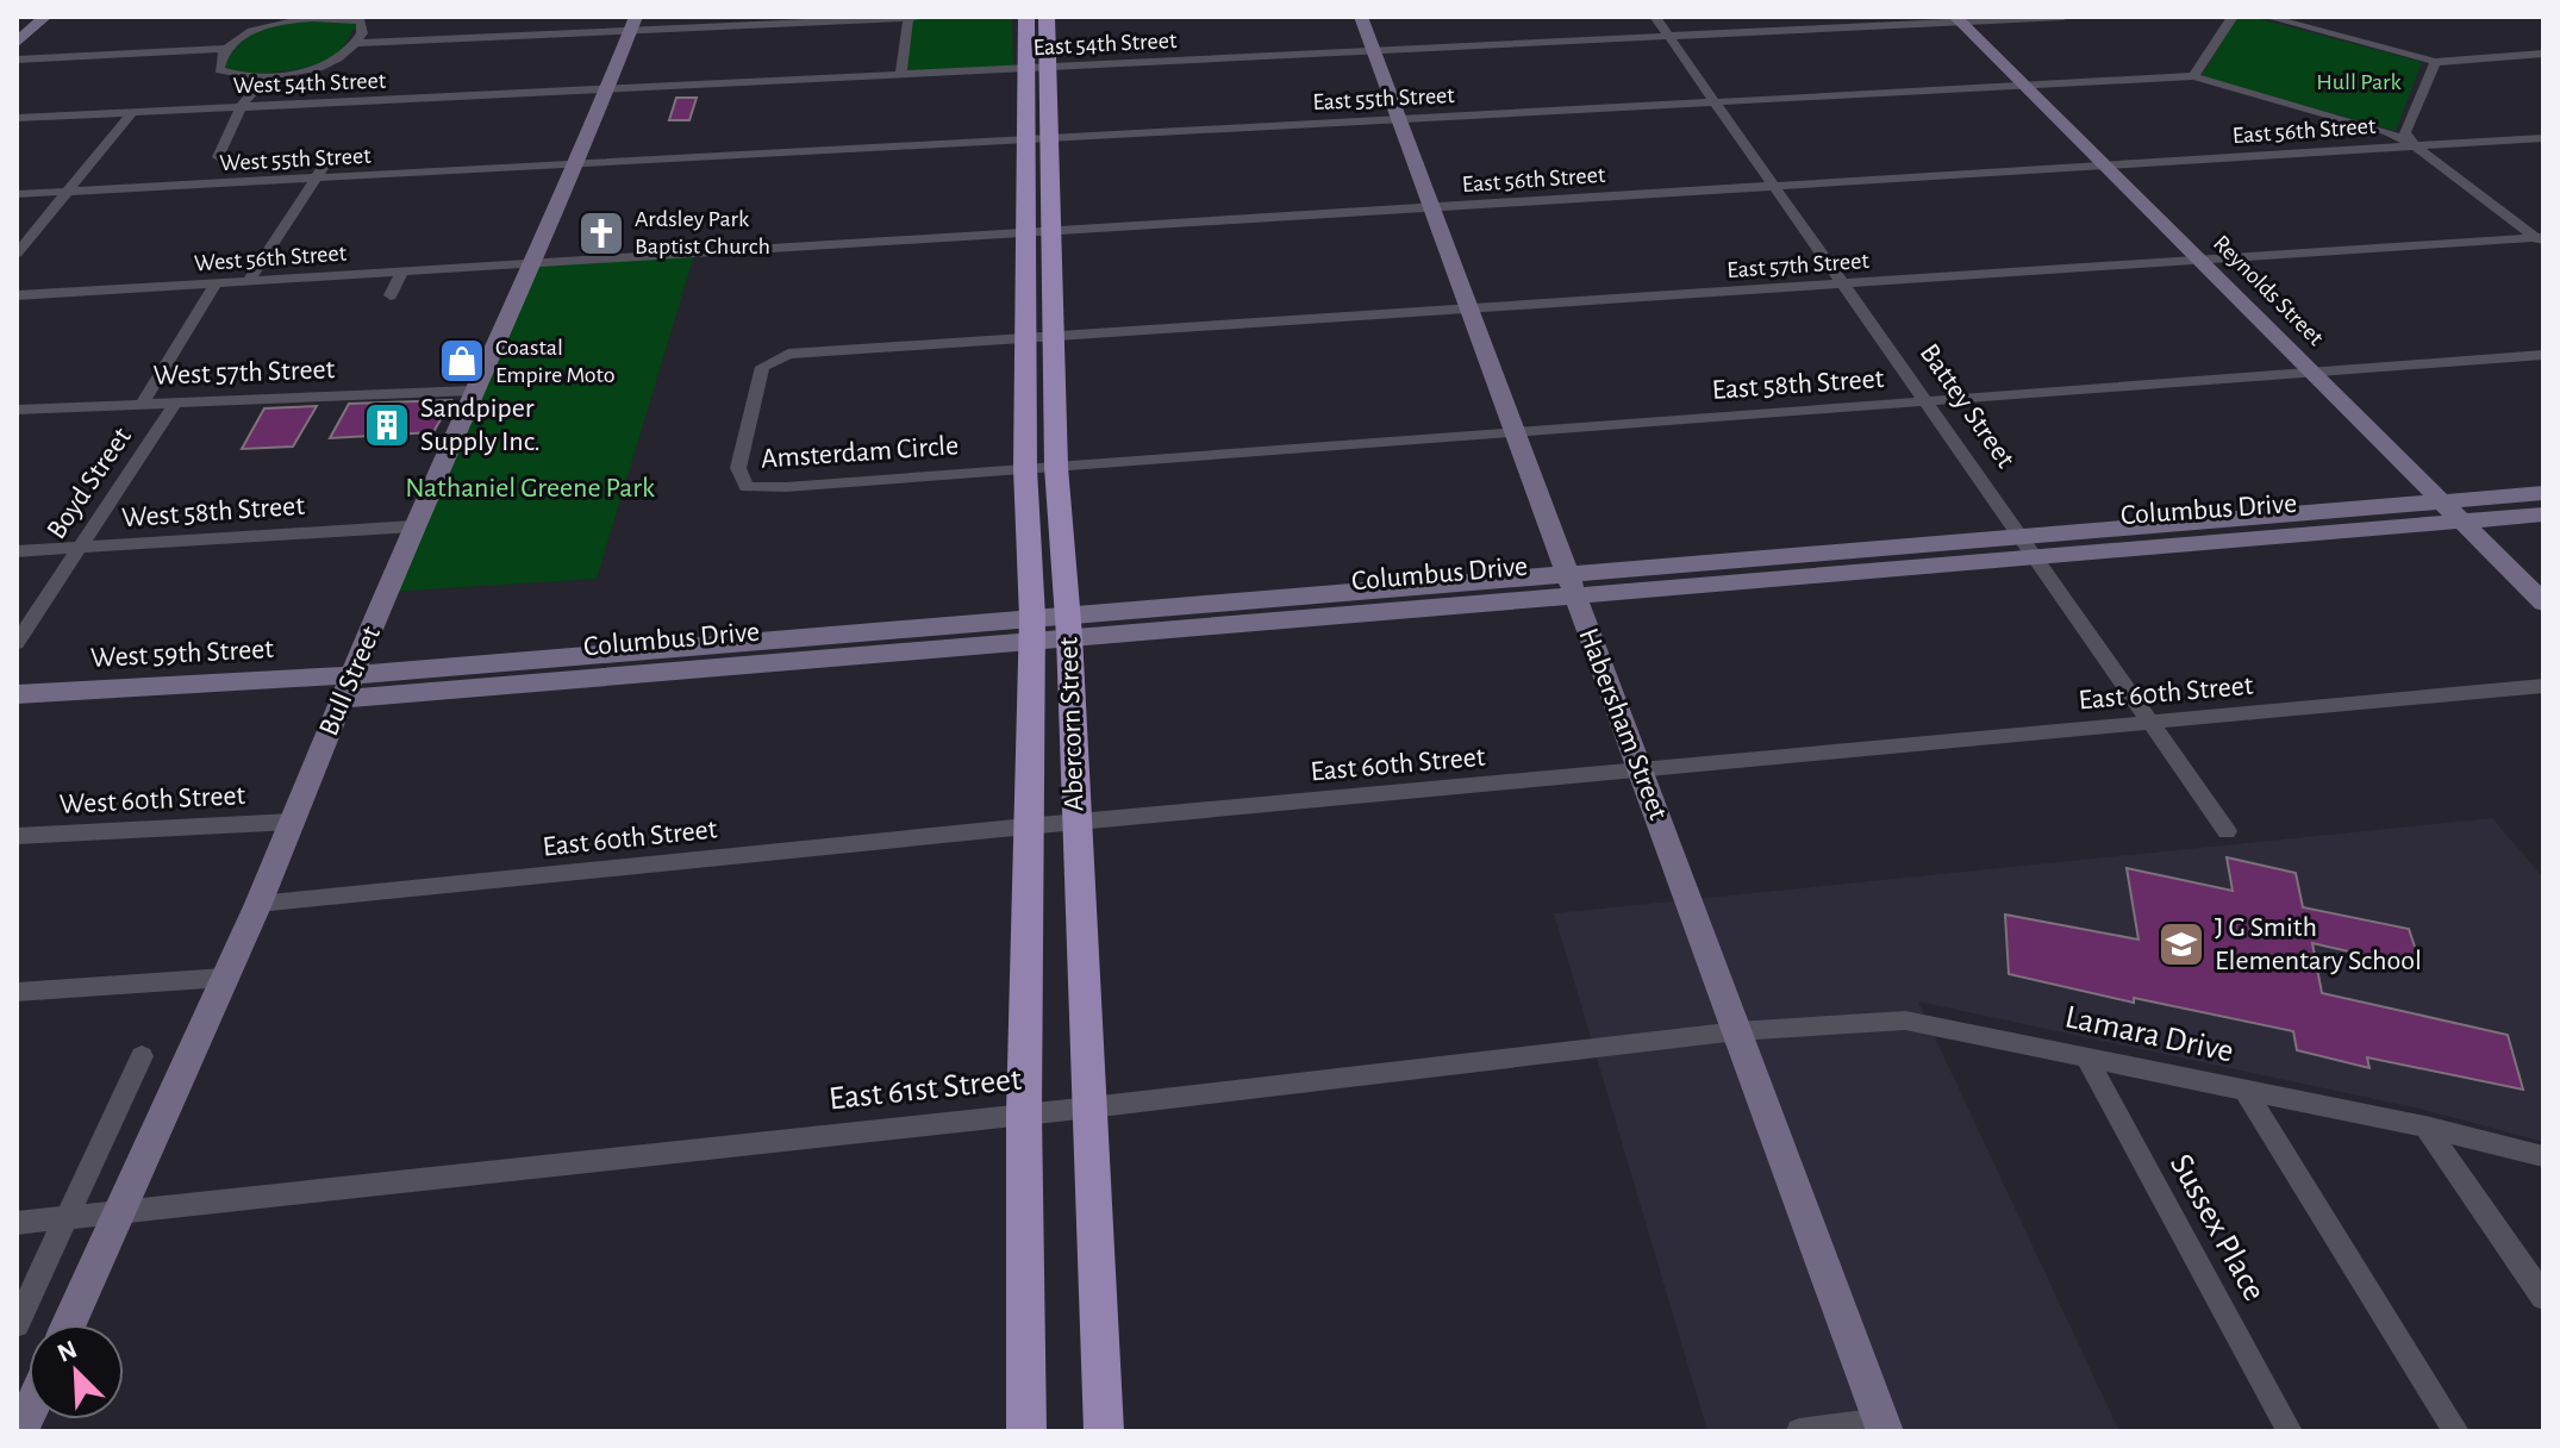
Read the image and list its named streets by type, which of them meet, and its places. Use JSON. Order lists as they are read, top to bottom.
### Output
{
  "streets": {
    "main road": ["Abercorn Street"],
    "street": [
      "East 54th Street",
      "West 54th Street",
      "East 55th Street",
      "East 56th Street",
      "West 55th Street",
      "West 56th Street",
      "East 57th Street",
      "Reynolds Street",
      "West 57th Street",
      "East 58th Street",
      "Battey Street",
      "Amsterdam Circle",
      "Boyd Street",
      "Columbus Drive",
      "West 58th Street",
      "West 59th Street",
      "Bull Street",
      "East 60th Street",
      "Habersham Street",
      "West 60th Street",
      "Lamara Drive",
      "East 61st Street",
      "Sussex Place"
    ]
  },
  "crossings": [
    ["East 54th Street", "West 54th Street"],
    ["East 54th Street", "Reynolds Street"],
    ["East 54th Street", "Battey Street"],
    ["East 54th Street", "Bull Street"],
    ["East 54th Street", "Abercorn Street"],
    ["East 54th Street", "Habersham Street"],
    ["West 54th Street", "Bull Street"],
    ["East 55th Street", "East 56th Street"],
    ["East 55th Street", "West 55th Street"],
    ["East 55th Street", "East 57th Street"],
    ["East 55th Street", "Reynolds Street"],
    ["East 55th Street", "Battey Street"],
    ["East 55th Street", "Bull Street"],
    ["East 55th Street", "Abercorn Street"],
    ["East 55th Street", "Habersham Street"],
    ["East 56th Street", "West 56th Street"],
    ["East 56th Street", "Reynolds Street"],
    ["East 56th Street", "Battey Street"],
    ["East 56th Street", "Bull Street"],
    ["East 56th Street", "Abercorn Street"],
    ["East 56th Street", "Habersham Street"],
    ["West 55th Street", "Bull Street"],
    ["West 56th Street", "Boyd Street"],
    ["West 56th Street", "Bull Street"],
    ["East 57th Street", "Reynolds Street"],
    ["East 57th Street", "Battey Street"],
    ["East 57th Street", "Amsterdam Circle"],
    ["East 57th Street", "Abercorn Street"],
    ["East 57th Street", "Habersham Street"],
    ["Reynolds Street", "East 58th Street"],
    ["Reynolds Street", "Columbus Drive"],
    ["West 57th Street", "Boyd Street"],
    ["West 57th Street", "Bull Street"],
    ["East 58th Street", "Battey Street"],
    ["East 58th Street", "Amsterdam Circle"],
    ["East 58th Street", "Abercorn Street"],
    ["East 58th Street", "Habersham Street"],
    ["Battey Street", "Columbus Drive"],
    ["Battey Street", "East 60th Street"],
    ["Amsterdam Circle", "Abercorn Street"],
    ["Boyd Street", "West 58th Street"],
    ["Columbus Drive", "West 59th Street"],
    ["Columbus Drive", "Bull Street"],
    ["Columbus Drive", "Abercorn Street"],
    ["Columbus Drive", "Habersham Street"],
    ["West 58th Street", "Bull Street"],
    ["West 59th Street", "Bull Street"],
    ["Bull Street", "East 60th Street"],
    ["Bull Street", "West 60th Street"],
    ["Bull Street", "East 61st Street"],
    ["East 60th Street", "Abercorn Street"],
    ["East 60th Street", "Habersham Street"],
    ["Abercorn Street", "East 61st Street"],
    ["Habersham Street", "Lamara Drive"],
    ["Habersham Street", "East 61st Street"],
    ["Lamara Drive", "East 61st Street"],
    ["Lamara Drive", "Sussex Place"]
  ],
  "parks": ["Hull Park", "Nathaniel Greene Park"],
  "places": {
    "church": ["Ardsley Park Baptist Church"],
    "shop": ["Coastal Empire Moto"],
    "building": ["Sandpiper Supply Inc."],
    "school or university": ["J G Smith Elementary School"]
  },
  "north": "top left"
}
